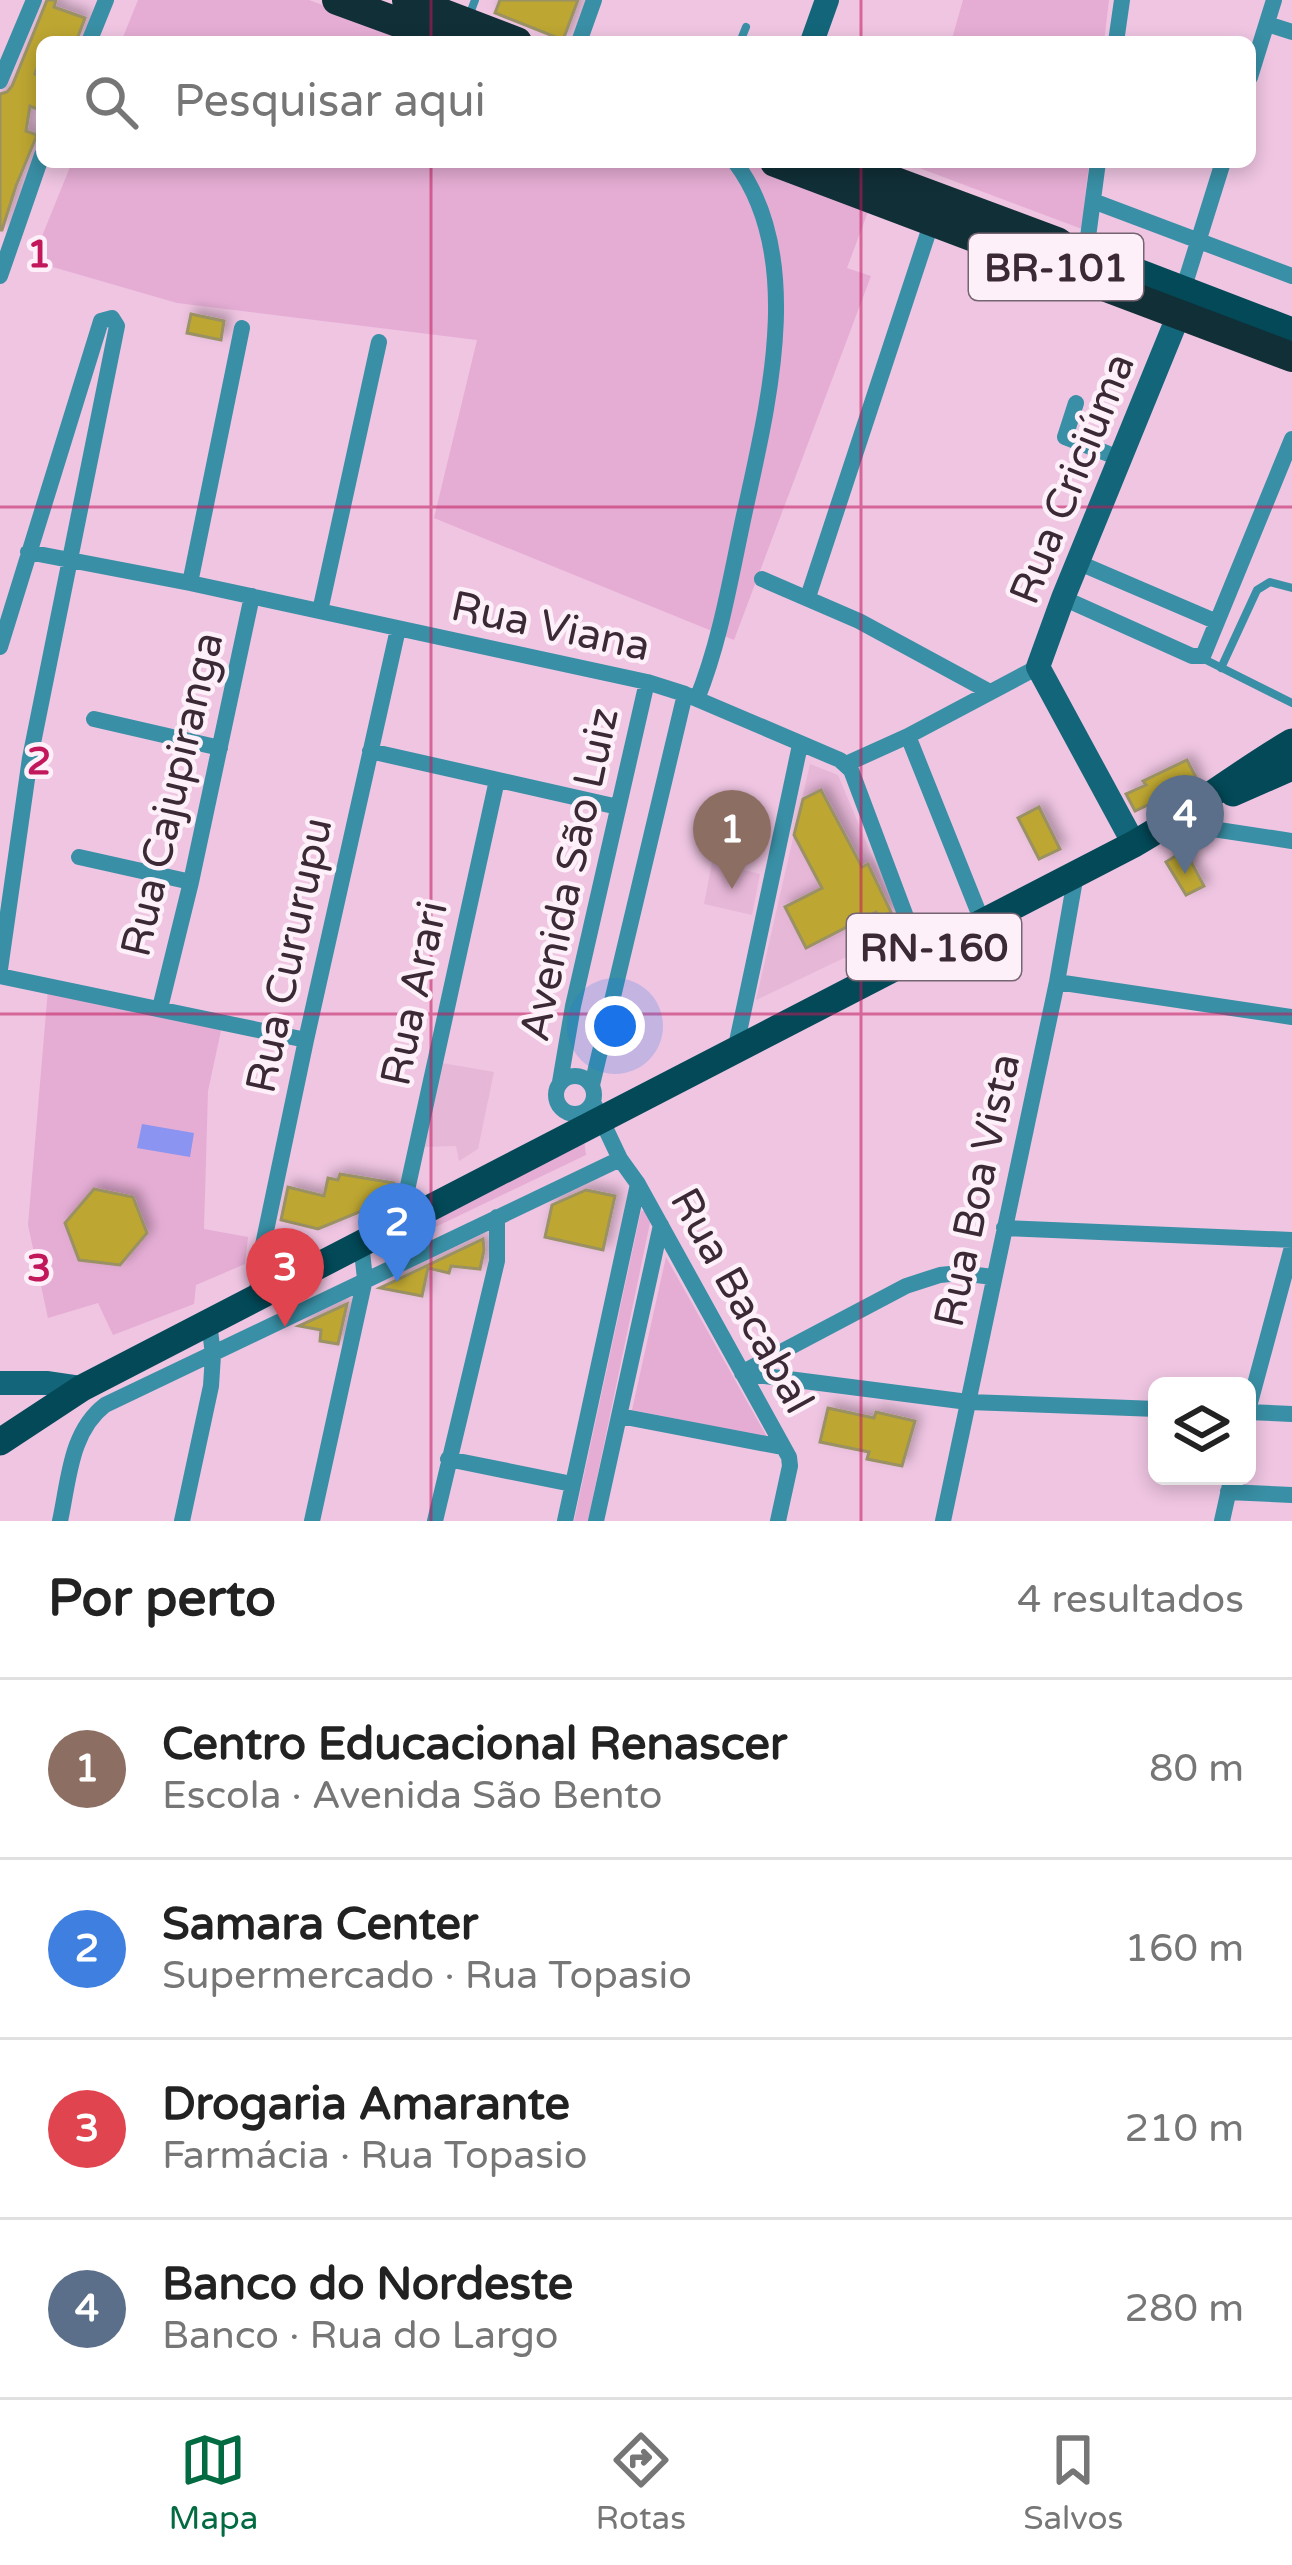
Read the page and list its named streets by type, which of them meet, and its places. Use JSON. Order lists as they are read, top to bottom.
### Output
{
  "streets": {
    "highway": ["BR-101"],
    "main road": ["RN-160"],
    "street": [
      "Rua Criciúma",
      "Rua Viana",
      "Rua Cajupiranga",
      "Avenida São Luiz",
      "Rua Cururupu",
      "Rua Arari",
      "Rua Boa Vista",
      "Rua Bacabal"
    ]
  },
  "crossings": [
    ["BR-101", "Rua Criciúma"],
    ["Rua Viana", "Rua Cajupiranga"],
    ["Rua Viana", "Avenida São Luiz"],
    ["Rua Viana", "Rua Cururupu"],
    ["Avenida São Luiz", "RN-160"],
    ["Avenida São Luiz", "Rua Bacabal"],
    ["RN-160", "Rua Cururupu"],
    ["RN-160", "Rua Arari"],
    ["RN-160", "Rua Boa Vista"],
    ["RN-160", "Rua Bacabal"]
  ],
  "page": {
    "search": "Pesquisar aqui",
    "pins": [
      "4",
      "1",
      "2",
      "3"
    ],
    "heading": ["Por perto", "4 resultados"],
    "list": [
      {
        "mark": "1",
        "name": "Centro Educacional Renascer",
        "note": "Escola · Avenida São Bento",
        "value": "80 m"
      },
      {
        "mark": "2",
        "name": "Samara Center",
        "note": "Supermercado · Rua Topasio",
        "value": "160 m"
      },
      {
        "mark": "3",
        "name": "Drogaria Amarante",
        "note": "Farmácia · Rua Topasio",
        "value": "210 m"
      },
      {
        "mark": "4",
        "name": "Banco do Nordeste",
        "note": "Banco · Rua do Largo",
        "value": "280 m"
      }
    ],
    "nav": ["Mapa", "Rotas", "Salvos"]
  },
  "grid": {
    "rows": ["1", "2", "3"]
  }
}
